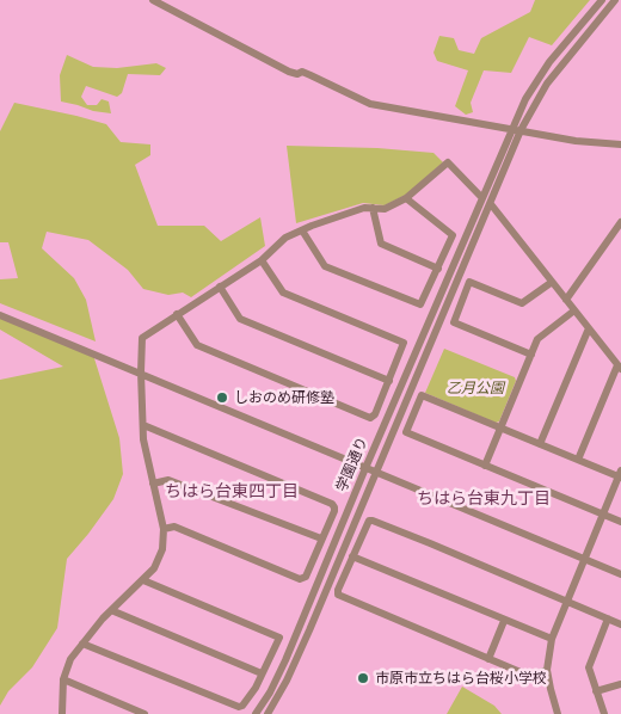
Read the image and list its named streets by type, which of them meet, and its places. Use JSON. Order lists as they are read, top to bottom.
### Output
{
  "streets": {
    "street": ["学園通り"]
  },
  "districts": ["ちはら台東四丁目", "ちはら台東九丁目"],
  "parks": ["乙月公園"],
  "places": ["しおのめ研修塾", "市原市立ちはら台桜小学校"]
}
